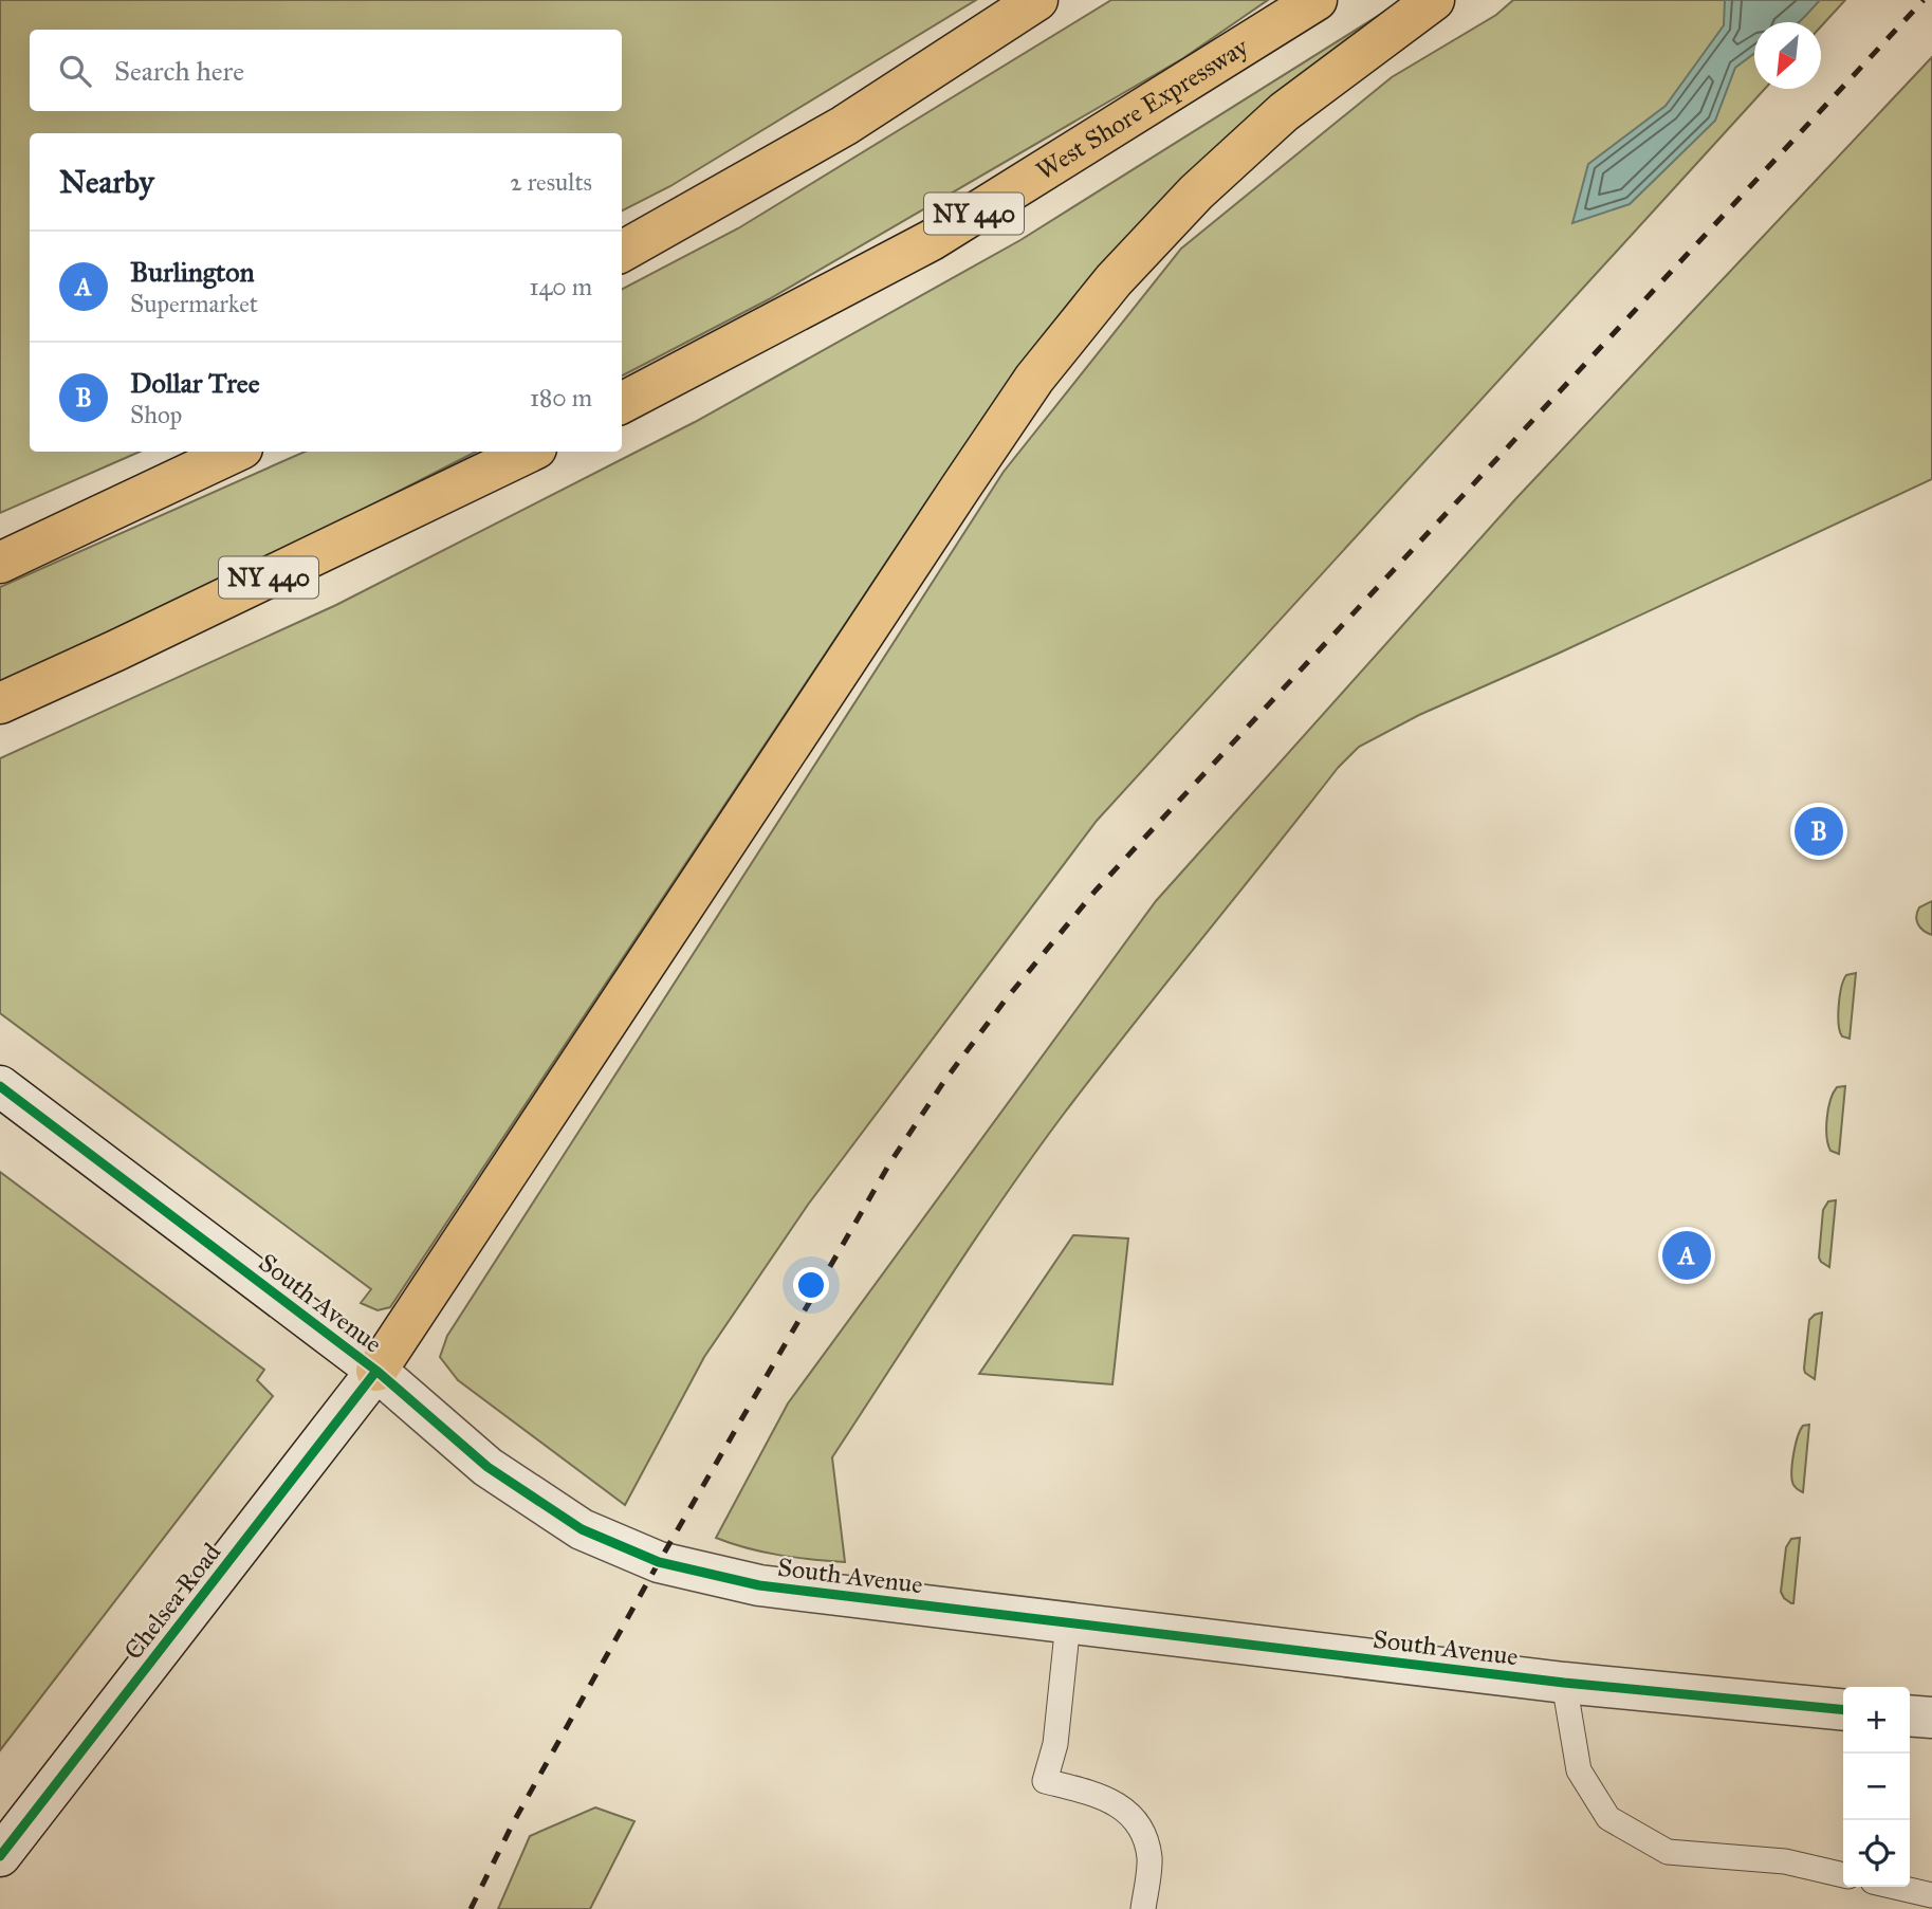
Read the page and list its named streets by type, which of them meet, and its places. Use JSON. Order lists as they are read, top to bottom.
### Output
{
  "streets": {
    "highway": ["West Shore Expressway", "NY 440"],
    "street": ["South Avenue", "Chelsea Road"]
  },
  "crossings": [
    ["South Avenue", "Chelsea Road"]
  ],
  "north": "bottom left",
  "page": {
    "search": "Search here",
    "heading": ["Nearby", "2 results"],
    "list": [
      {
        "mark": "A",
        "name": "Burlington",
        "note": "Supermarket",
        "value": "140 m"
      },
      {
        "mark": "B",
        "name": "Dollar Tree",
        "note": "Shop",
        "value": "180 m"
      }
    ],
    "pins": ["B", "A"],
    "map_buttons": ["+", "−"]
  }
}
